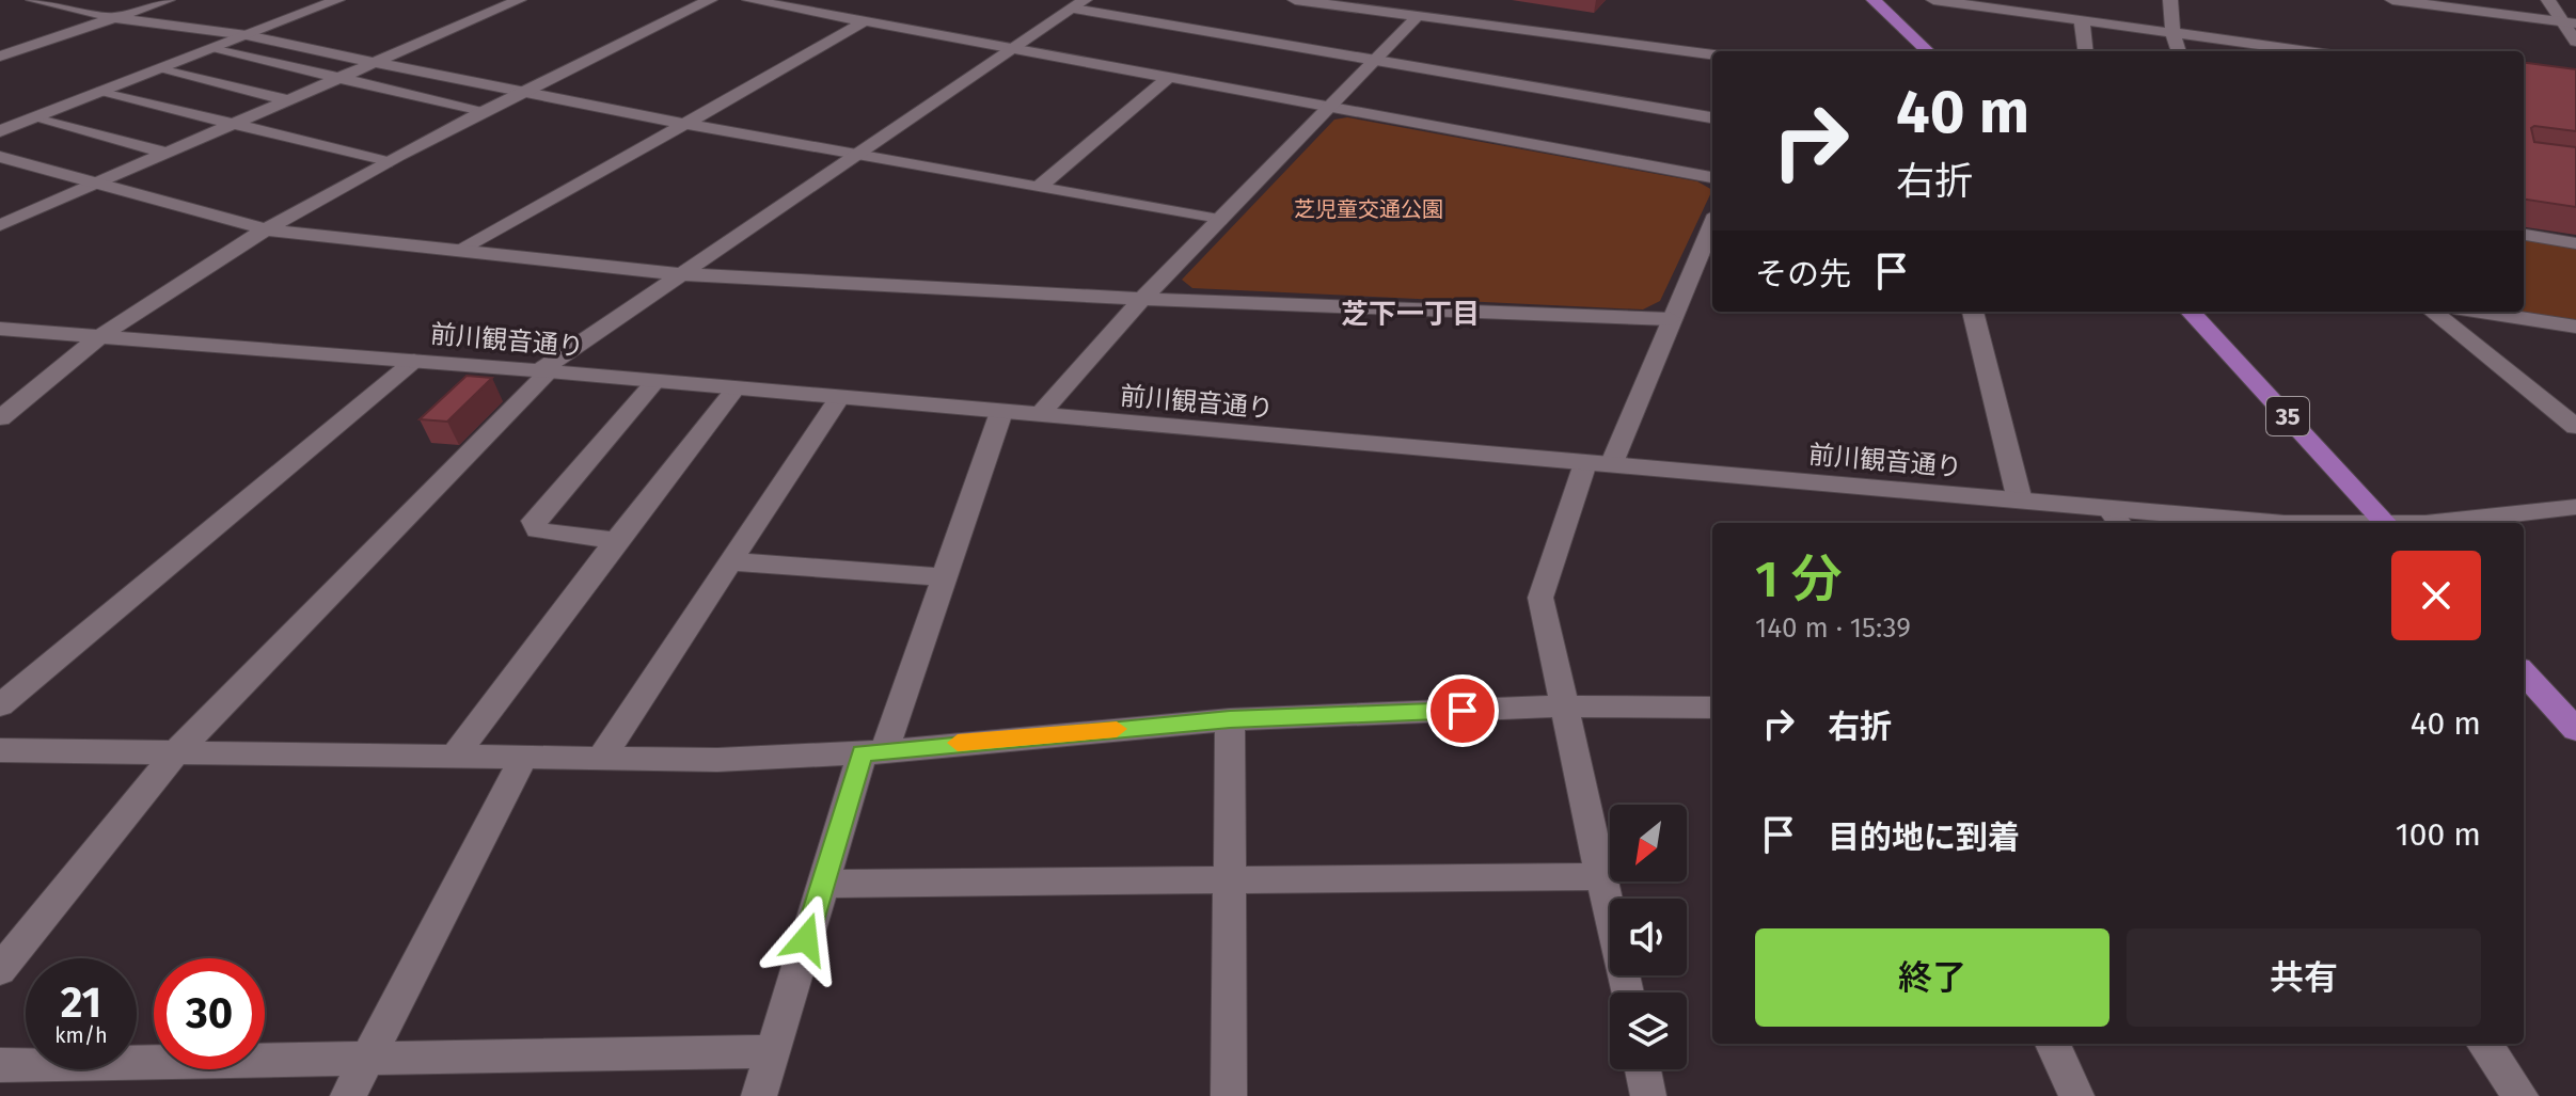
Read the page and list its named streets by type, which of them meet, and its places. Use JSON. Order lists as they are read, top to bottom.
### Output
{
  "streets": {
    "main road": ["35"],
    "street": ["前川観音通り"]
  },
  "districts": ["芝下一丁目"],
  "parks": ["芝児童交通公園"],
  "north": "bottom left",
  "page": {
    "turn": ["40 m", "右折"],
    "then": "その先",
    "heading": ["1 分", "140 m · 15:39"],
    "list": [
      {
        "name": "右折",
        "value": "40 m"
      },
      {
        "name": "目的地に到着",
        "value": "100 m"
      }
    ],
    "buttons": ["終了", "共有"],
    "speed": "21 km/h",
    "limit": "30"
  }
}
